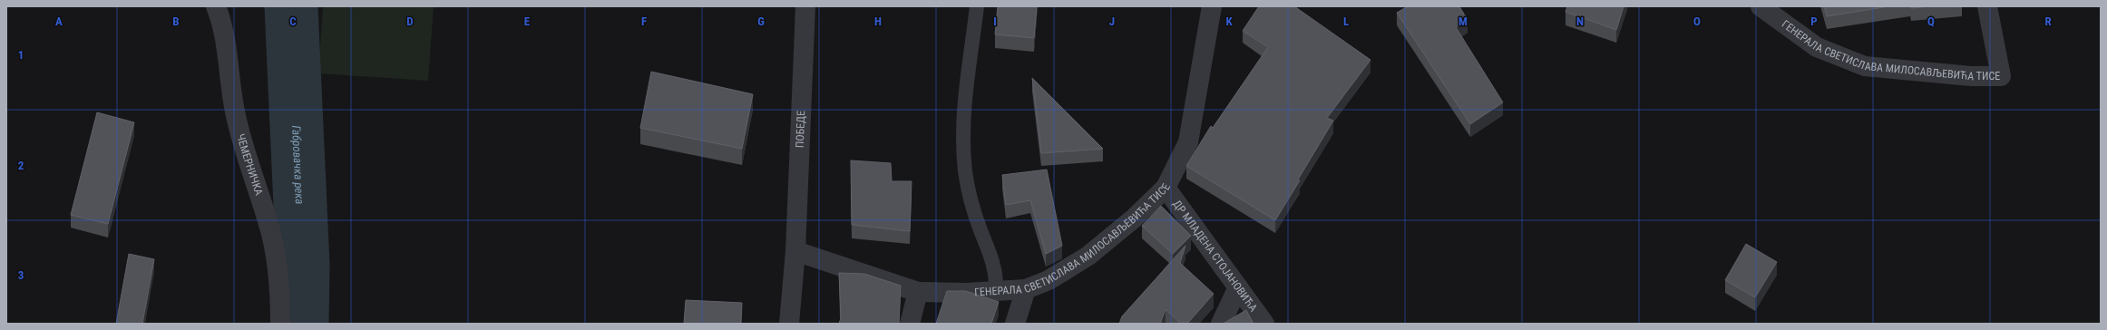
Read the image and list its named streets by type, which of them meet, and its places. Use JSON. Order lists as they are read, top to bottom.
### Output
{
  "streets": {
    "street": [
      "ГЕНЕРАЛА СВЕТИСЛАВА МИЛОСАВЉЕВИЋА ТИСЕ",
      "ПОБЕДЕ",
      "ЧЕМЕРНИЧКА",
      "ДР МЛАДЕНА СТОЈАНОВИЋА"
    ]
  },
  "crossings": [
    ["ГЕНЕРАЛА СВЕТИСЛАВА МИЛОСАВЉЕВИЋА ТИСЕ", "ПОБЕДЕ"],
    ["ГЕНЕРАЛА СВЕТИСЛАВА МИЛОСАВЉЕВИЋА ТИСЕ", "ДР МЛАДЕНА СТОЈАНОВИЋА"]
  ],
  "water": ["Габровачка река"],
  "grid": {
    "columns": [
      "A",
      "B",
      "C",
      "D",
      "E",
      "F",
      "G",
      "H",
      "I",
      "J",
      "K",
      "L",
      "M",
      "N",
      "O",
      "P",
      "Q",
      "R"
    ],
    "rows": ["1", "2", "3"]
  }
}
